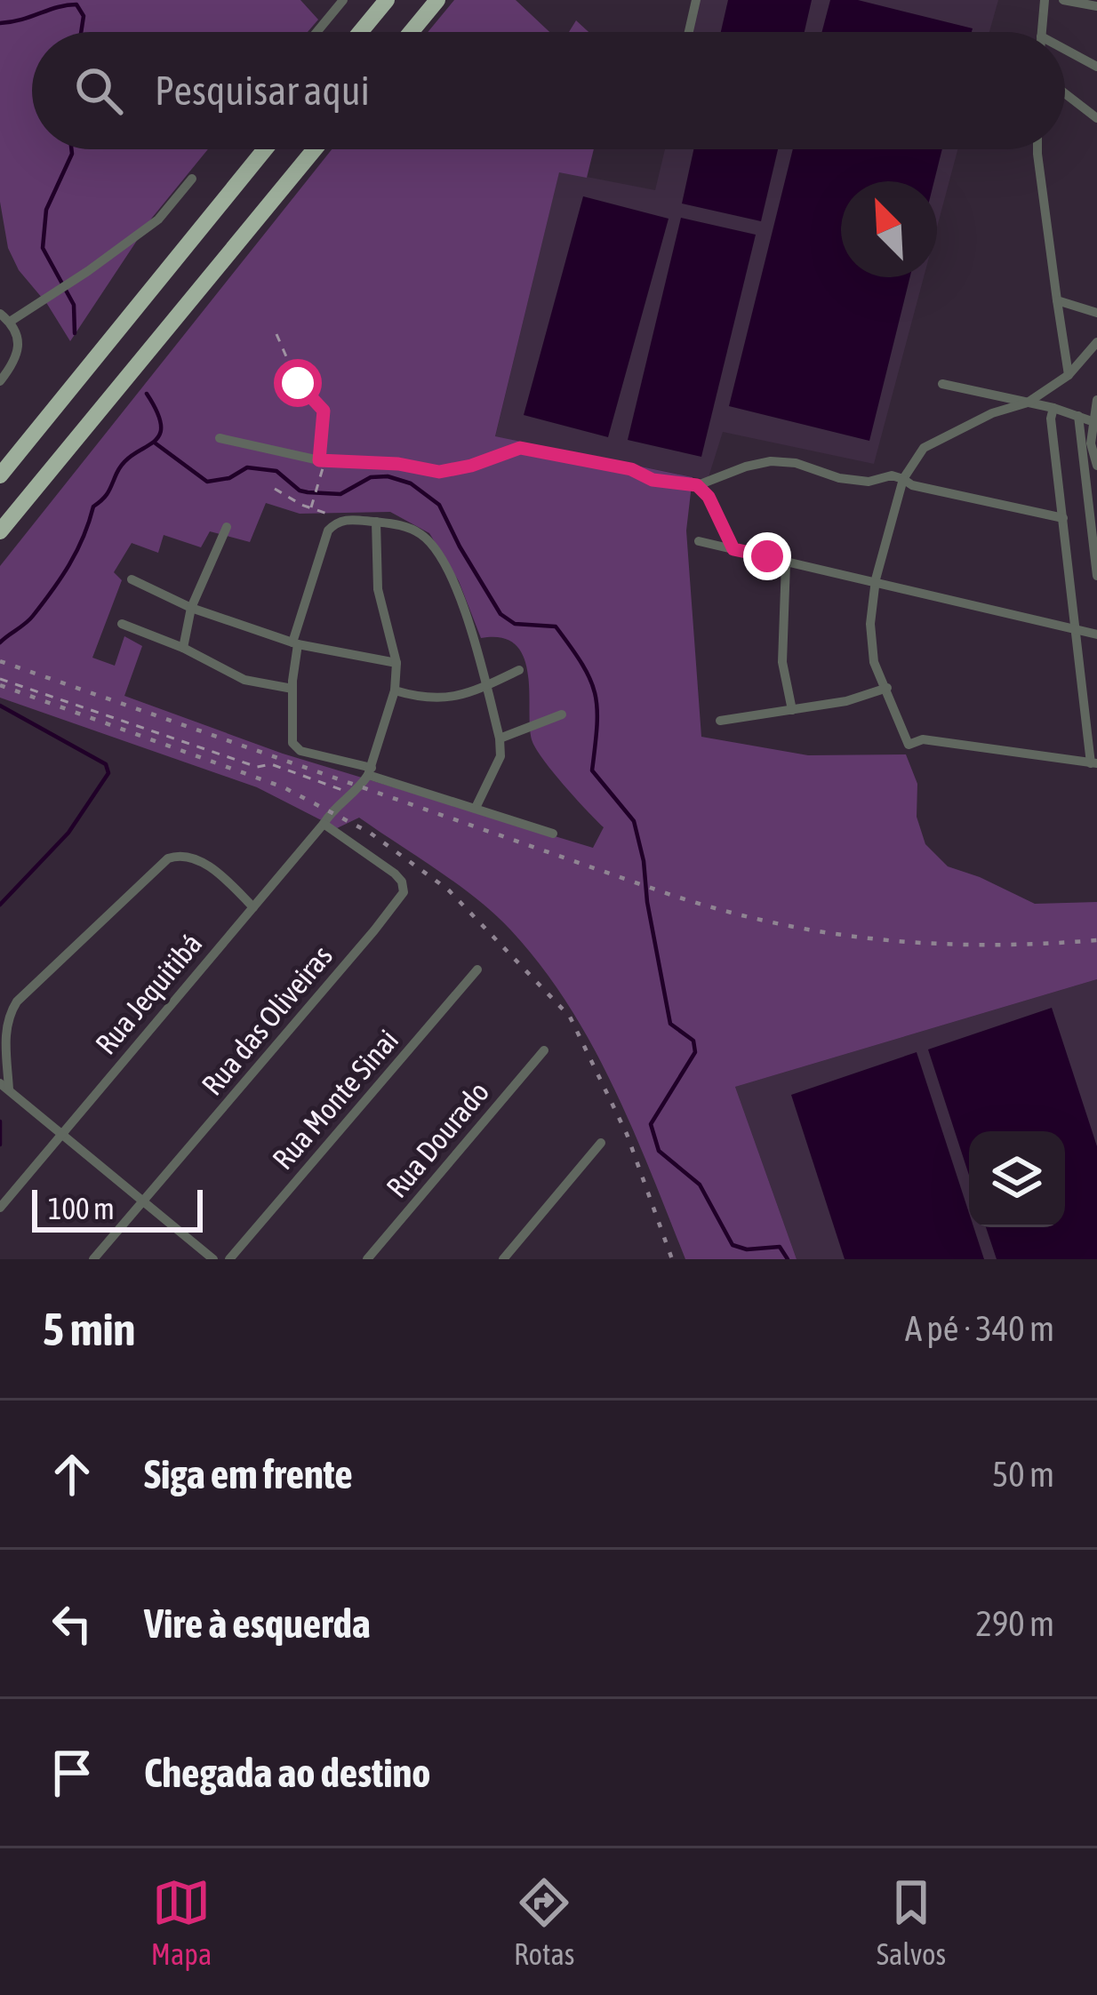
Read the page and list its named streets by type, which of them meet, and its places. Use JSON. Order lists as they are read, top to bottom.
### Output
{
  "streets": {
    "street": [
      "Rua Jequitibá",
      "Rua das Oliveiras",
      "Rua Monte Sinai",
      "Rua Dourado"
    ]
  },
  "crossings": [
    ["Rua Jequitibá", "Rua das Oliveiras"]
  ],
  "scale_bar": "100 m",
  "north": "top left",
  "page": {
    "search": "Pesquisar aqui",
    "scale": "100 m",
    "heading": ["5 min", "A pé · 340 m"],
    "list": [
      ["Siga em frente", "50 m"],
      ["Vire à esquerda", "290 m"],
      "Chegada ao destino"
    ],
    "nav": ["Mapa", "Rotas", "Salvos"]
  }
}
